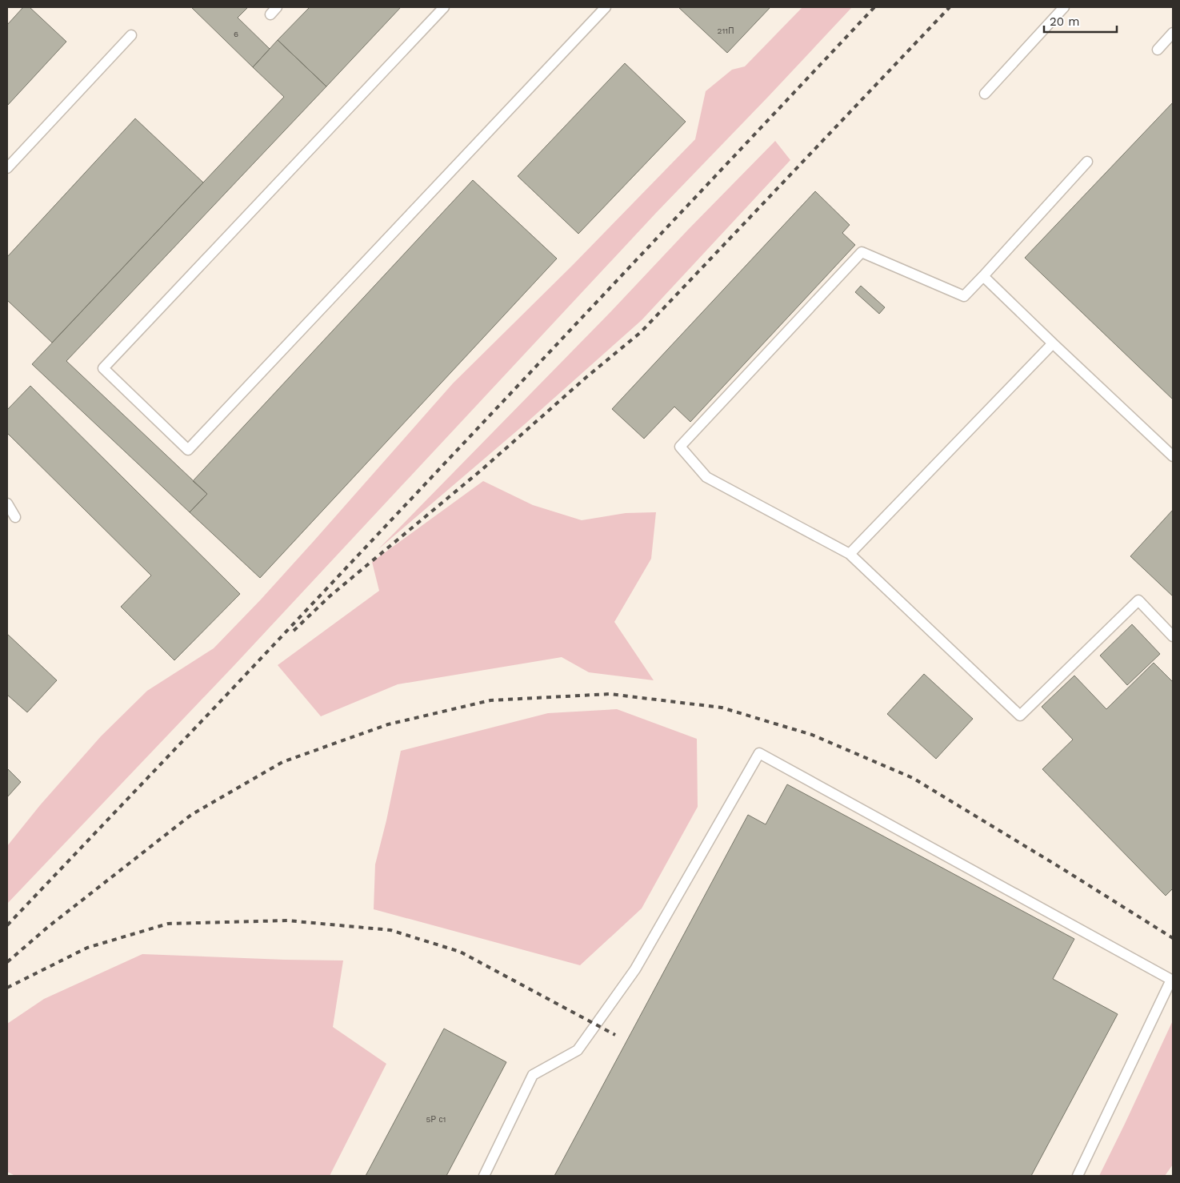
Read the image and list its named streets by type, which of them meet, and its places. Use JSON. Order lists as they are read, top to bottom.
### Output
{
  "house_numbers": ["211П", "6", "5Р с1"],
  "scale_bar": "20 m"
}
